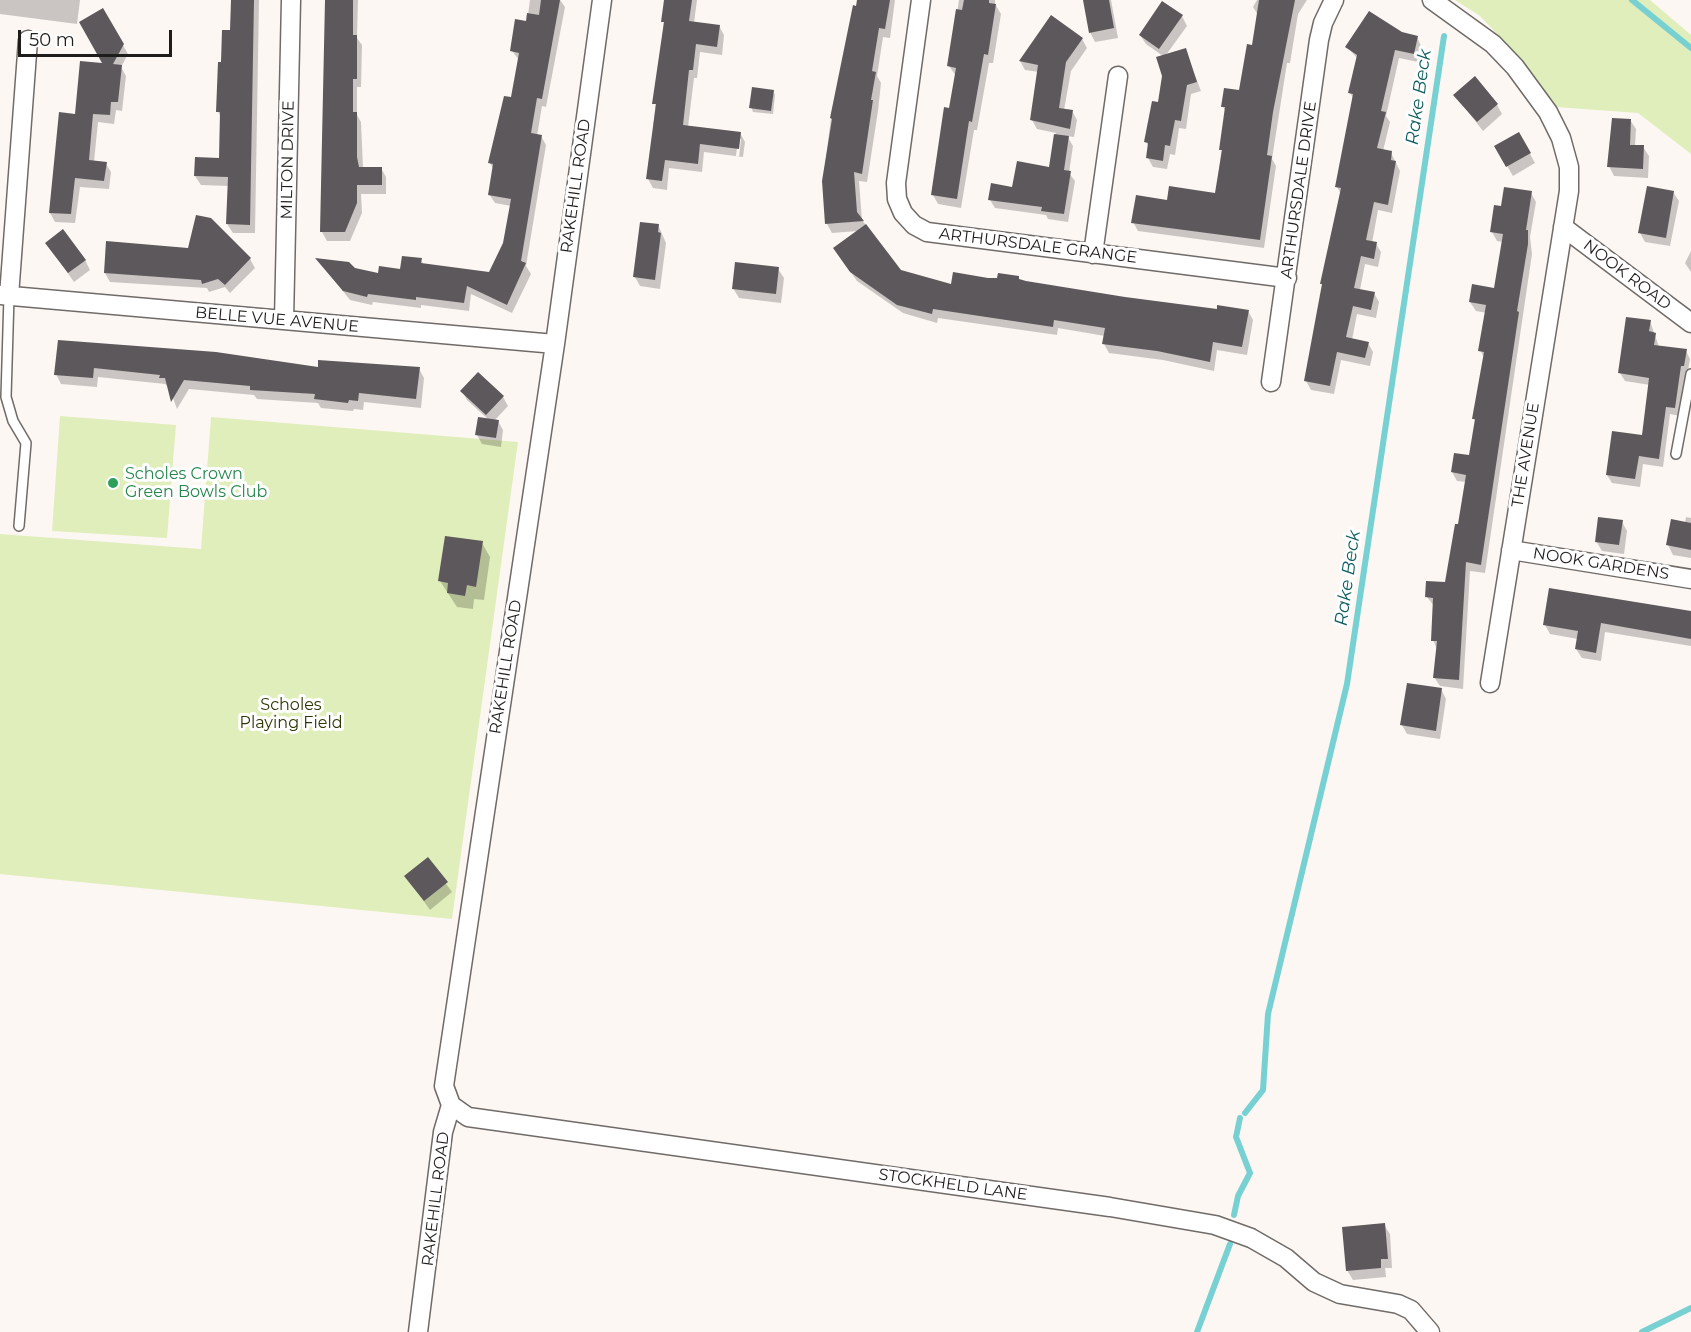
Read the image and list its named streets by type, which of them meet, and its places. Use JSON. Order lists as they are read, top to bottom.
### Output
{
  "streets": {
    "street": [
      "MILTON DRIVE",
      "RAKEHILL ROAD",
      "ARTHURSDALE DRIVE",
      "ARTHURSDALE GRANGE",
      "NOOK ROAD",
      "BELLE VUE AVENUE",
      "THE AVENUE",
      "NOOK GARDENS",
      "STOCKHELD LANE"
    ]
  },
  "crossings": [
    ["MILTON DRIVE", "BELLE VUE AVENUE"],
    ["RAKEHILL ROAD", "BELLE VUE AVENUE"],
    ["RAKEHILL ROAD", "STOCKHELD LANE"],
    ["ARTHURSDALE DRIVE", "ARTHURSDALE GRANGE"],
    ["NOOK ROAD", "THE AVENUE"],
    ["THE AVENUE", "NOOK GARDENS"]
  ],
  "water": ["Rake Beck"],
  "parks": ["Scholes Playing Field"],
  "places": ["Scholes Crown Green Bowls Club"],
  "scale_bar": "50 m"
}
